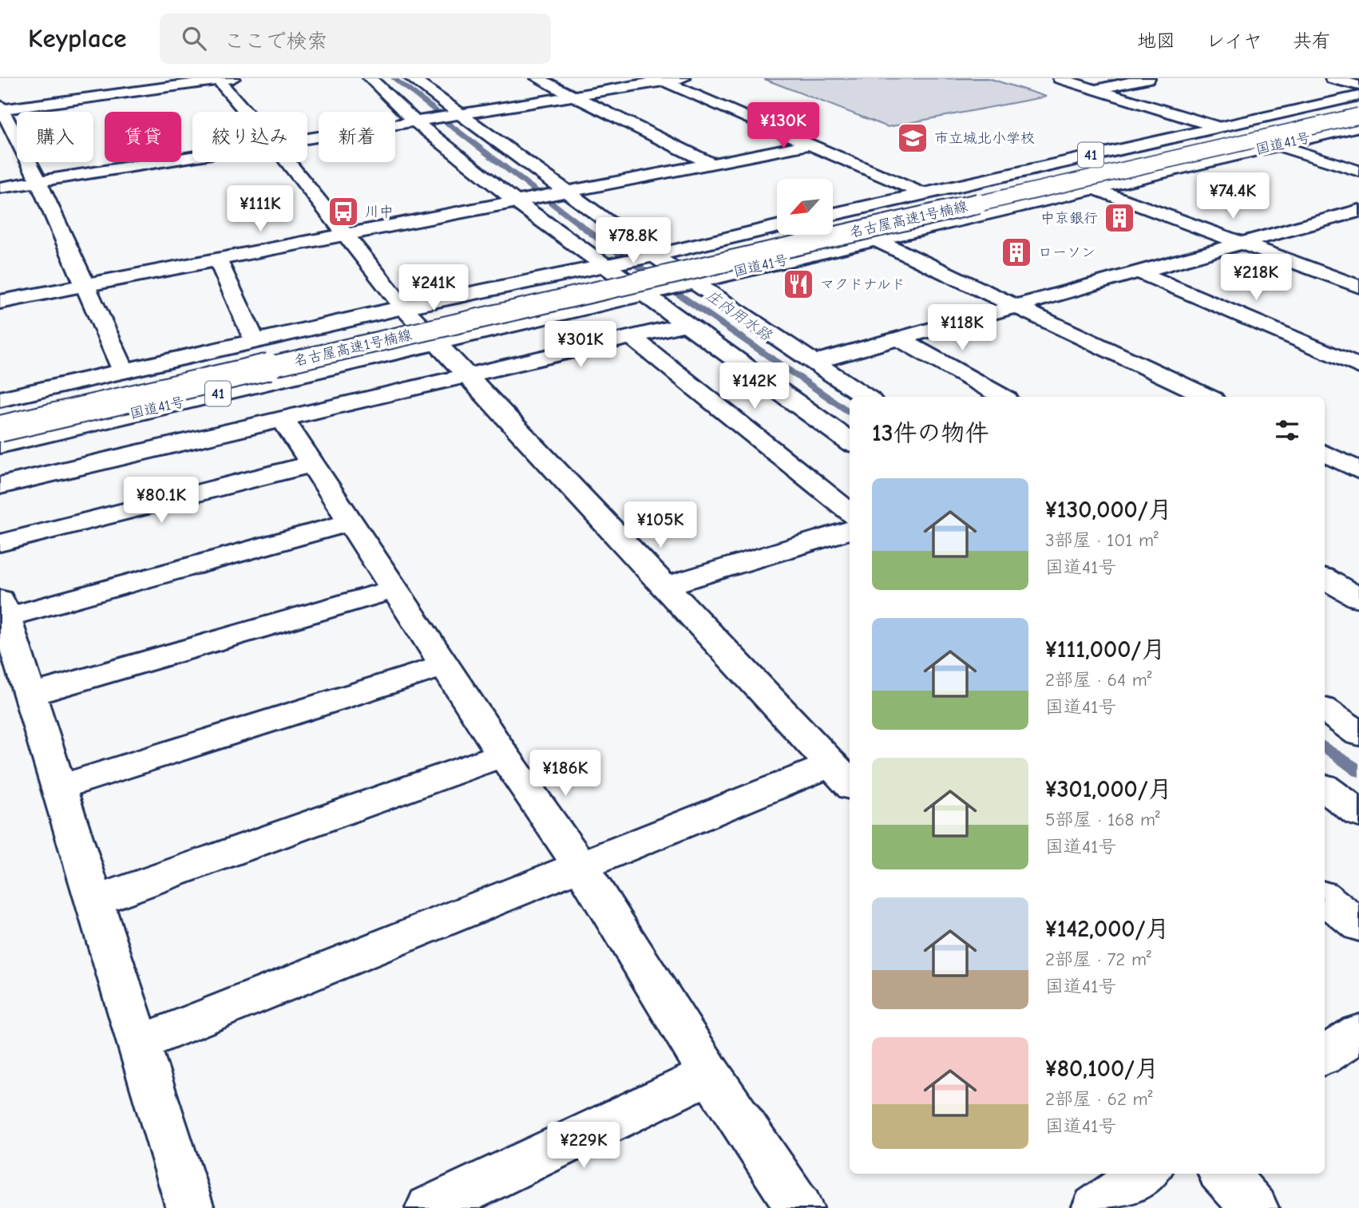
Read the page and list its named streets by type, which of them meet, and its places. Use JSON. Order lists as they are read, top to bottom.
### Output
{
  "streets": {
    "main road": ["国道41号", "41", "名古屋高速1号楠線"]
  },
  "water": ["庄内用水路"],
  "places": {
    "school or university": ["市立城北小学校"],
    "bus stop": ["川中"],
    "building": ["中京銀行", "ローソン"],
    "restaurant": ["マクドナルド"]
  },
  "north": "bottom left",
  "page": {
    "header": "Keyplace",
    "search": "ここで検索",
    "nav": ["地図", "レイヤ", "共有"],
    "price": [
      "¥130K",
      "¥74.4K",
      "¥111K",
      "¥78.8K",
      "¥218K",
      "¥241K",
      "¥118K",
      "¥301K",
      "¥142K",
      "¥80.1K",
      "¥105K",
      "¥186K",
      "¥229K"
    ],
    "chip": [
      "購入",
      "賃貸",
      "絞り込み",
      "新着"
    ],
    "heading": "13件の物件",
    "list": [
      {
        "name": "¥130,000/月",
        "note": "3部屋 · 101 m² · 国道41号"
      },
      {
        "name": "¥111,000/月",
        "note": "2部屋 · 64 m² · 国道41号"
      },
      {
        "name": "¥301,000/月",
        "note": "5部屋 · 168 m² · 国道41号"
      },
      {
        "name": "¥142,000/月",
        "note": "2部屋 · 72 m² · 国道41号"
      },
      {
        "name": "¥80,100/月",
        "note": "2部屋 · 62 m² · 国道41号"
      }
    ]
  }
}
